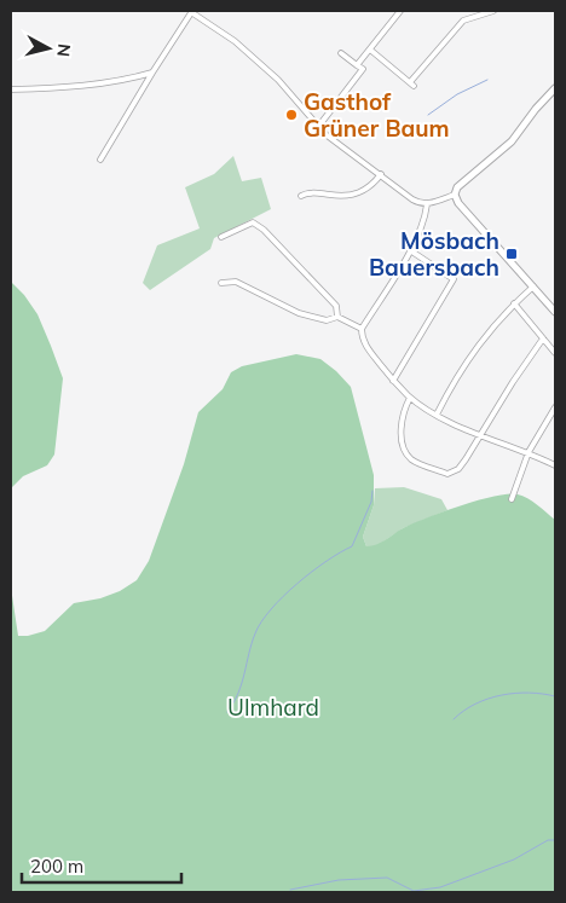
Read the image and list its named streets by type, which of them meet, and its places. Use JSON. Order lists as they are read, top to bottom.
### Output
{
  "parks": ["Ulmhard"],
  "places": {
    "other": ["Gasthof Grüner Baum"],
    "transit": ["Mösbach Bauersbach"]
  },
  "scale_bar": "200 m",
  "north": "right"
}
